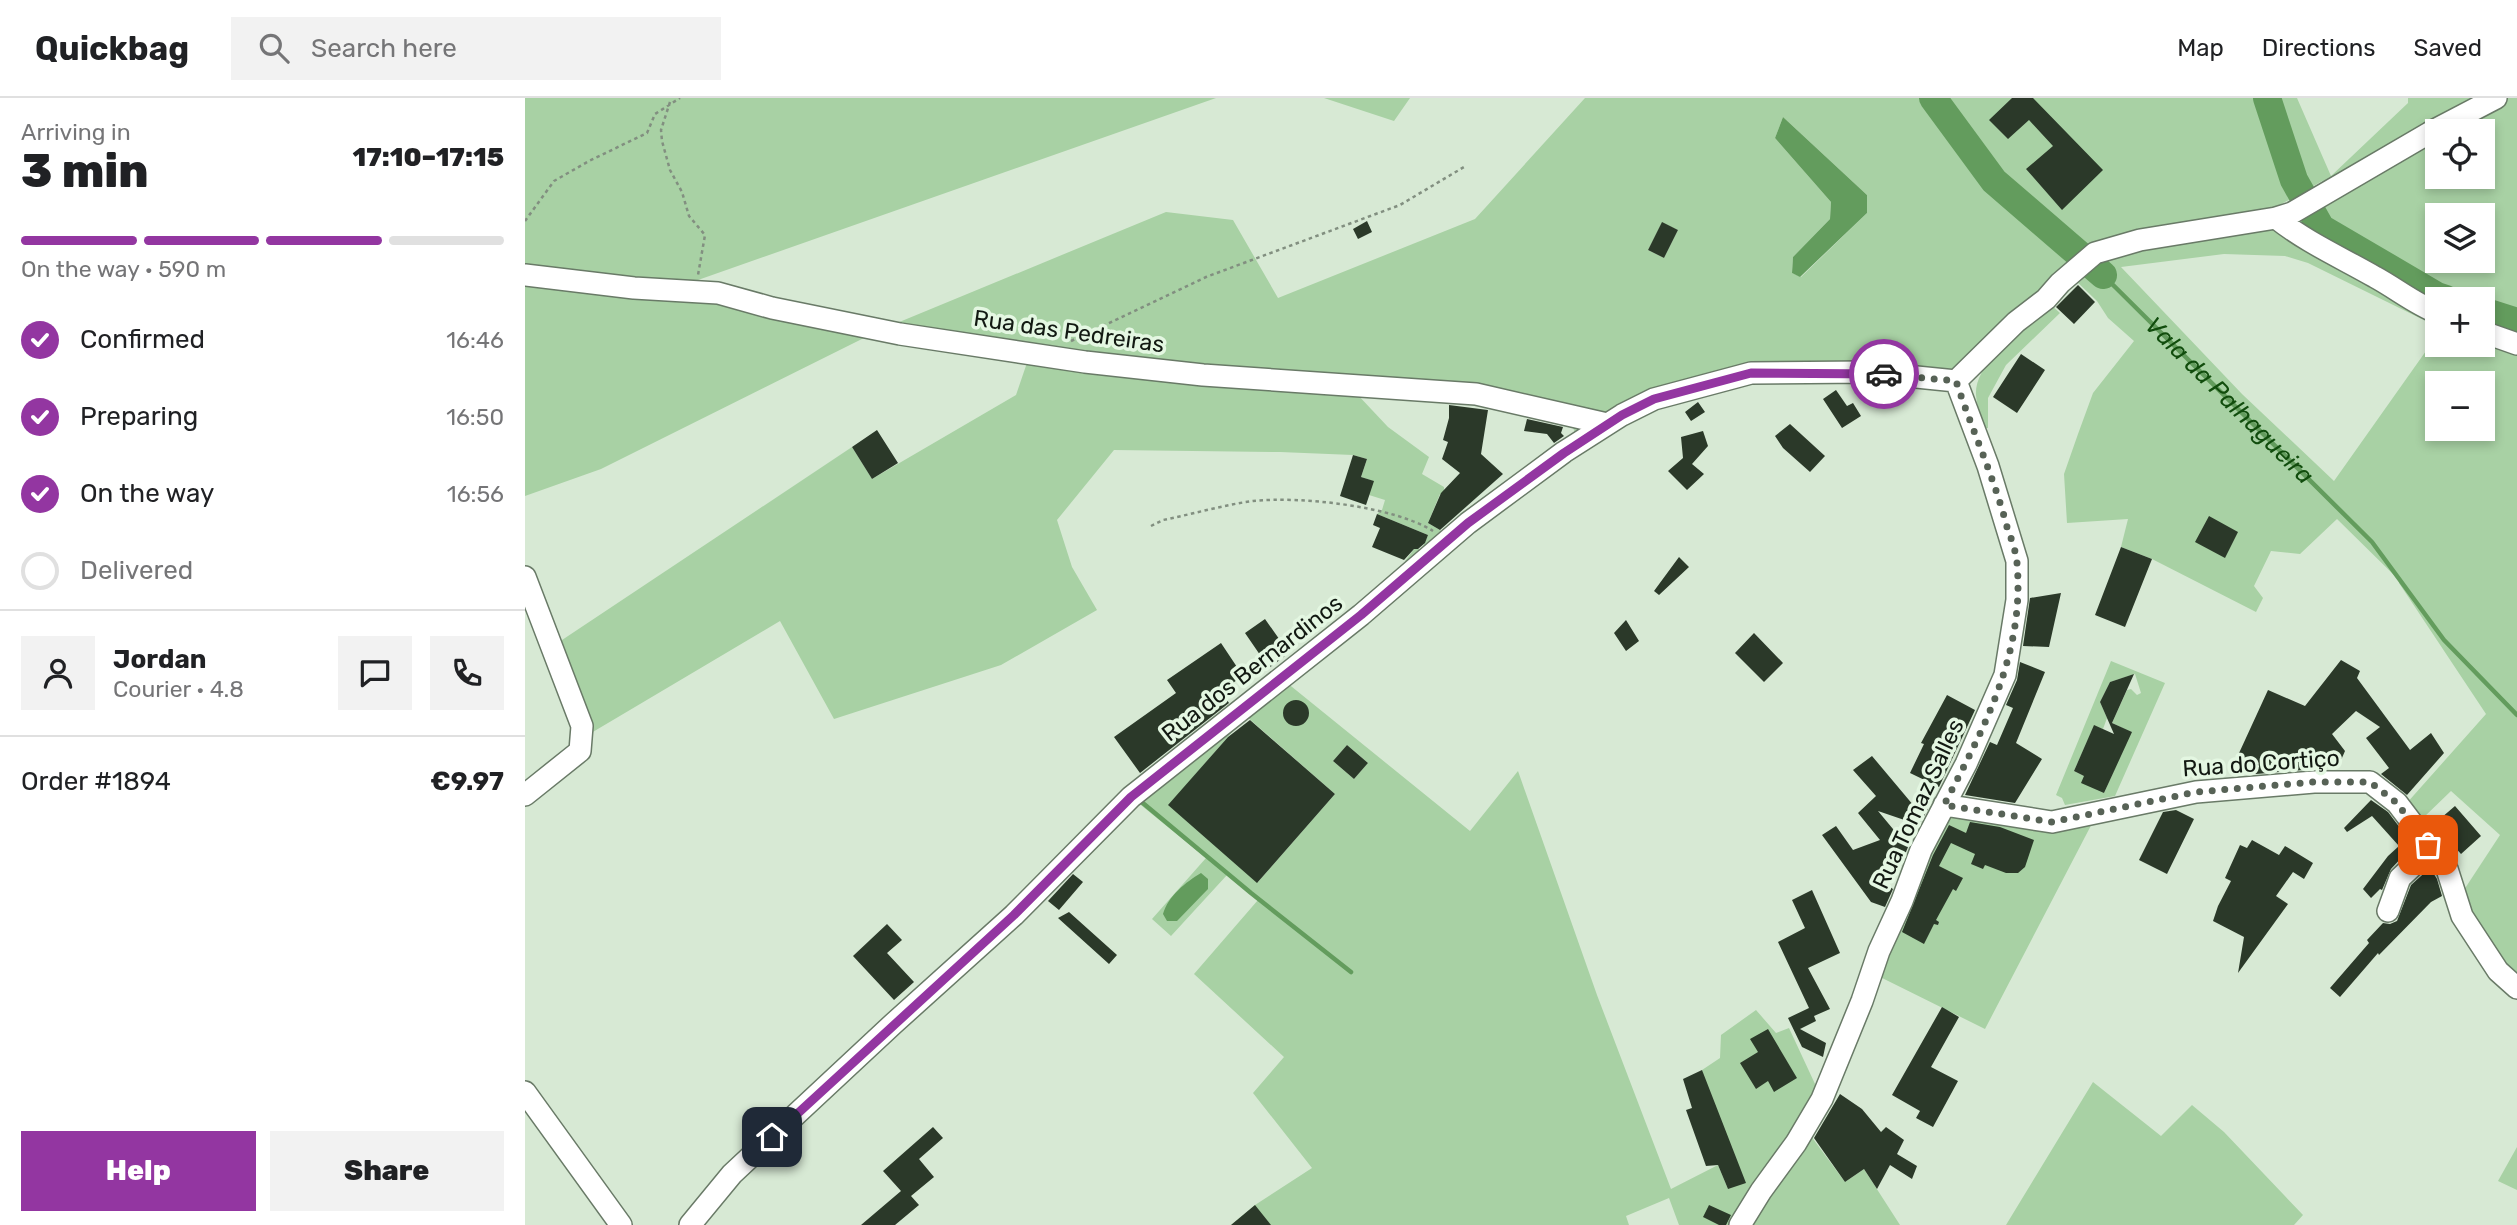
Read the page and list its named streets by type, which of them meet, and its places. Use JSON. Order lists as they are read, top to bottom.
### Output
{
  "streets": {
    "street": [
      "Rua das Pedreiras",
      "Rua dos Bernardinos",
      "Rua do Cortiço",
      "Rua Tomaz Salles"
    ]
  },
  "crossings": [
    ["Rua das Pedreiras", "Rua dos Bernardinos"],
    ["Rua dos Bernardinos", "Rua Tomaz Salles"],
    ["Rua do Cortiço", "Rua Tomaz Salles"]
  ],
  "water": ["Vala da Palhagueira"],
  "page": {
    "header": "Quickbag",
    "search": "Search here",
    "nav": ["Map", "Directions", "Saved"],
    "heading": ["3 min", "Arriving in", "17:10–17:15"],
    "panel": [
      "Jordan",
      "Courier · 4.8",
      "Order #1894",
      "€9.97"
    ],
    "map_buttons": ["+", "−"],
    "bar": "On the way · 590 m",
    "list": [
      ["Confirmed", "16:46"],
      ["Preparing", "16:50"],
      ["On the way", "16:56"],
      "Delivered"
    ],
    "buttons": ["Help", "Share"]
  }
}
